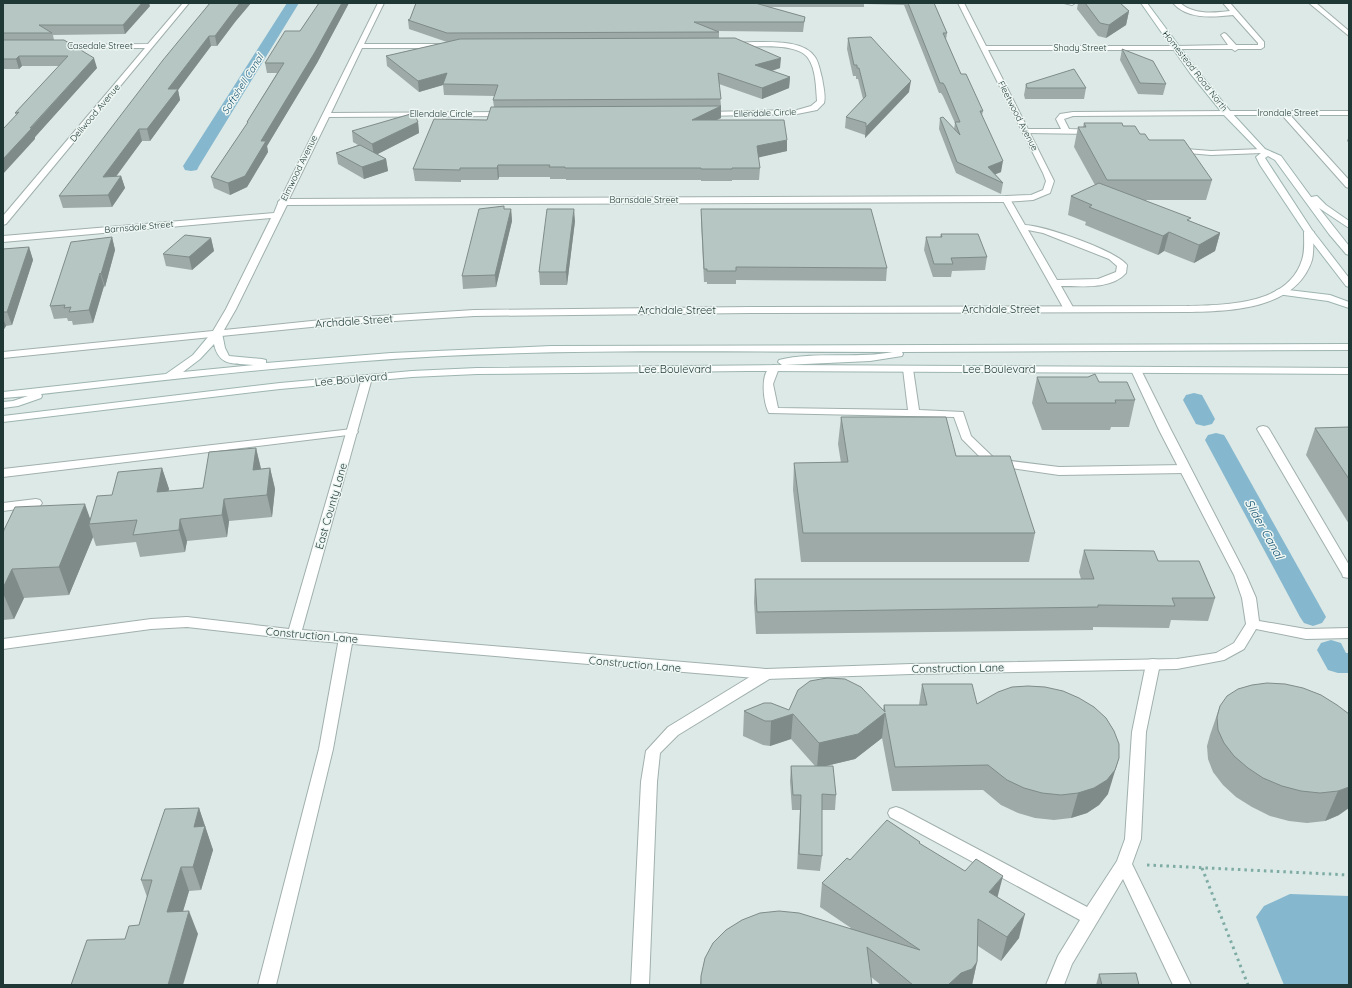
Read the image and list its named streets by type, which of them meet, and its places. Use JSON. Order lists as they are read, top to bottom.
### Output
{
  "streets": {
    "street": [
      "Casedale Street",
      "Shady Street",
      "Homestead Road North",
      "Dellwood Avenue",
      "Ellendale Circle",
      "Irondale Street",
      "Fleetwood Avenue",
      "Elmwood Avenue",
      "Barnsdale Street",
      "Archdale Street",
      "Lee Boulevard",
      "East County Lane",
      "Construction Lane"
    ]
  },
  "crossings": [
    ["Casedale Street", "Dellwood Avenue"],
    ["Shady Street", "Homestead Road North"],
    ["Shady Street", "Fleetwood Avenue"],
    ["Homestead Road North", "Irondale Street"],
    ["Ellendale Circle", "Elmwood Avenue"],
    ["Fleetwood Avenue", "Barnsdale Street"],
    ["Elmwood Avenue", "Barnsdale Street"],
    ["Elmwood Avenue", "Archdale Street"],
    ["Elmwood Avenue", "Lee Boulevard"],
    ["Lee Boulevard", "East County Lane"],
    ["East County Lane", "Construction Lane"]
  ],
  "water": ["Softshell Canal", "Slider Canal"]
}
